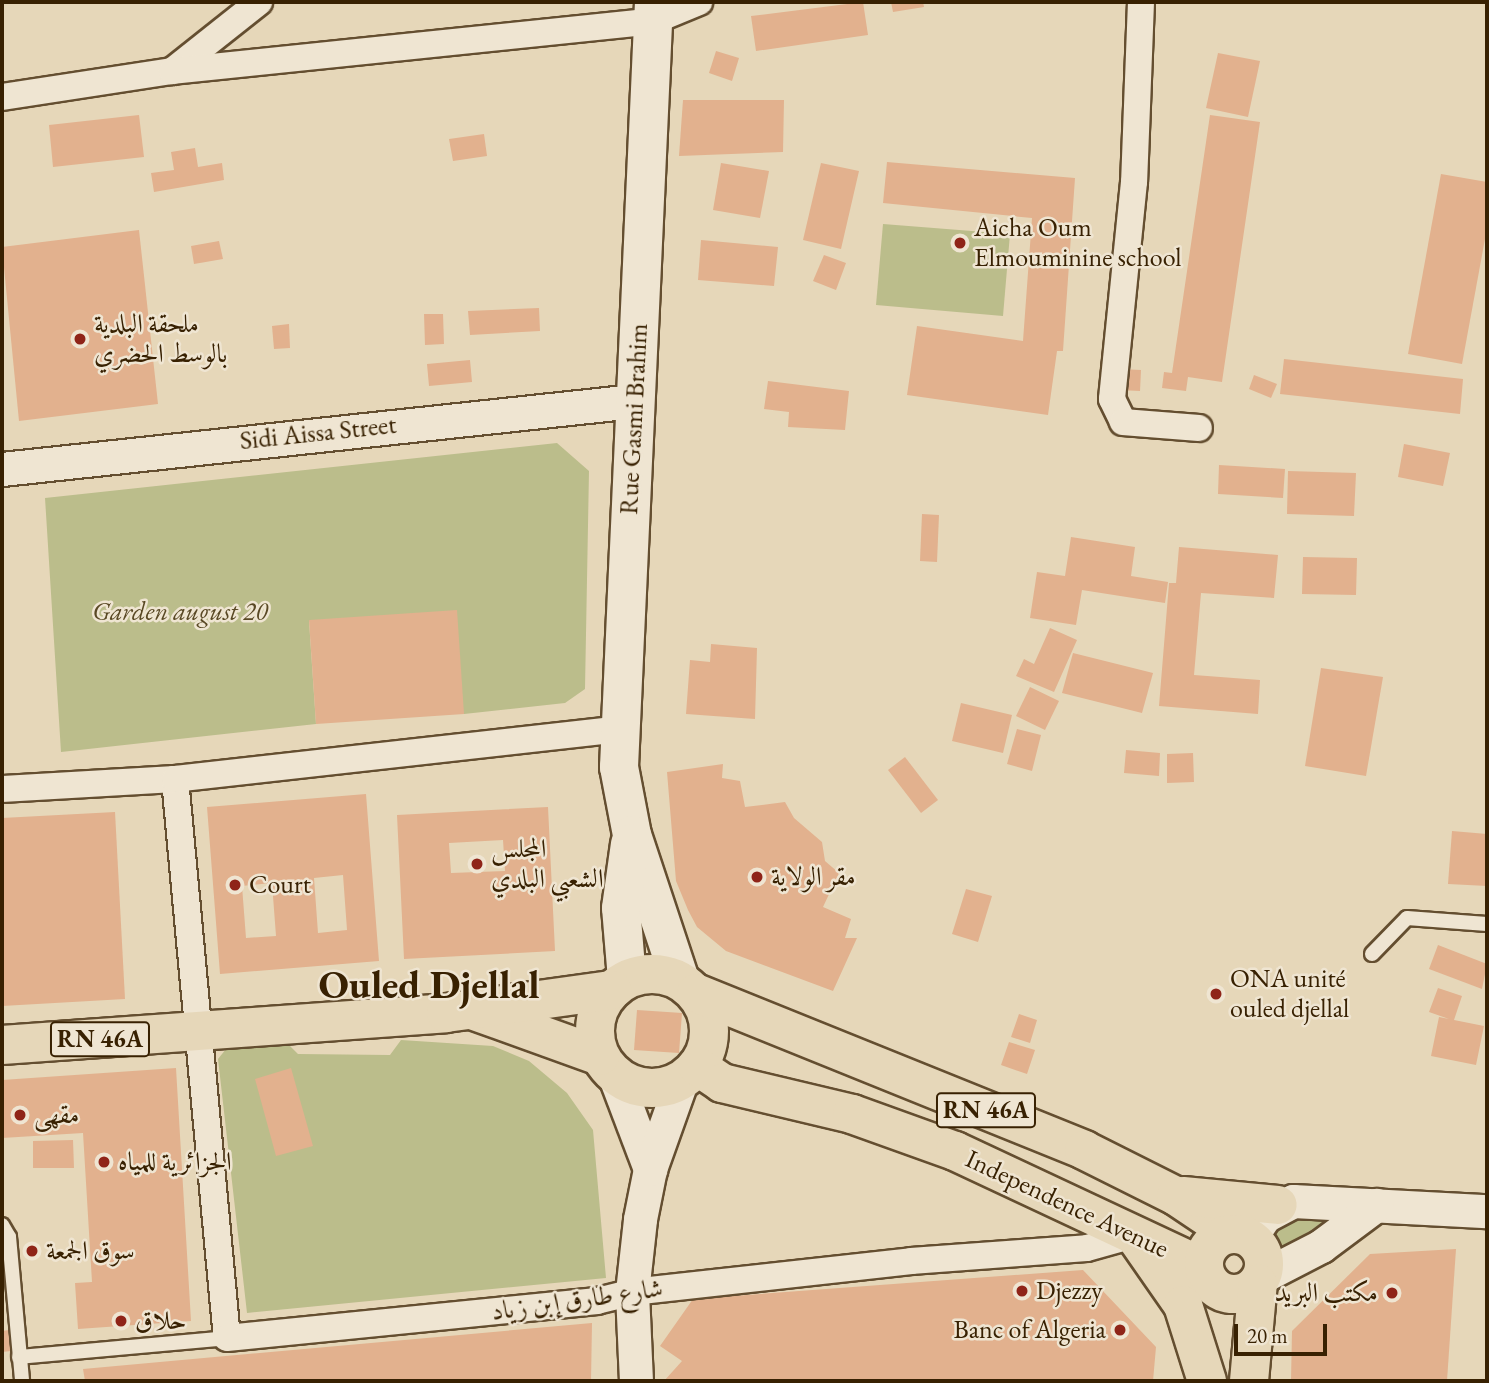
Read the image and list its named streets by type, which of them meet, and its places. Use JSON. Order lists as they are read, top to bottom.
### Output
{
  "streets": {
    "main road": ["Rue Gasmi Brahim", "RN 46A", "Independence Avenue"],
    "street": ["Sidi Aissa Street", "شارع طارق إبن زياد"]
  },
  "crossings": [
    ["Rue Gasmi Brahim", "Sidi Aissa Street"],
    ["Rue Gasmi Brahim", "RN 46A"],
    ["Rue Gasmi Brahim", "Independence Avenue"],
    ["RN 46A", "Independence Avenue"],
    ["Independence Avenue", "شارع طارق إبن زياد"]
  ],
  "districts": ["Ouled Djellal"],
  "parks": ["Garden august 20"],
  "places": [
    "Aicha Oum Elmouminine school",
    "ملحقة البلدية بالوسط الحضري",
    "المجلس الشعبي البلدي",
    "مقر الولاية",
    "Court",
    "ONA unité ouled djellal",
    "مقهى",
    "الجزائرية للمياه",
    "سوق الجمعة",
    "Djezzy",
    "مكتب البريد",
    "حلاق",
    "Banc of Algeria"
  ],
  "scale_bar": "20 m"
}
